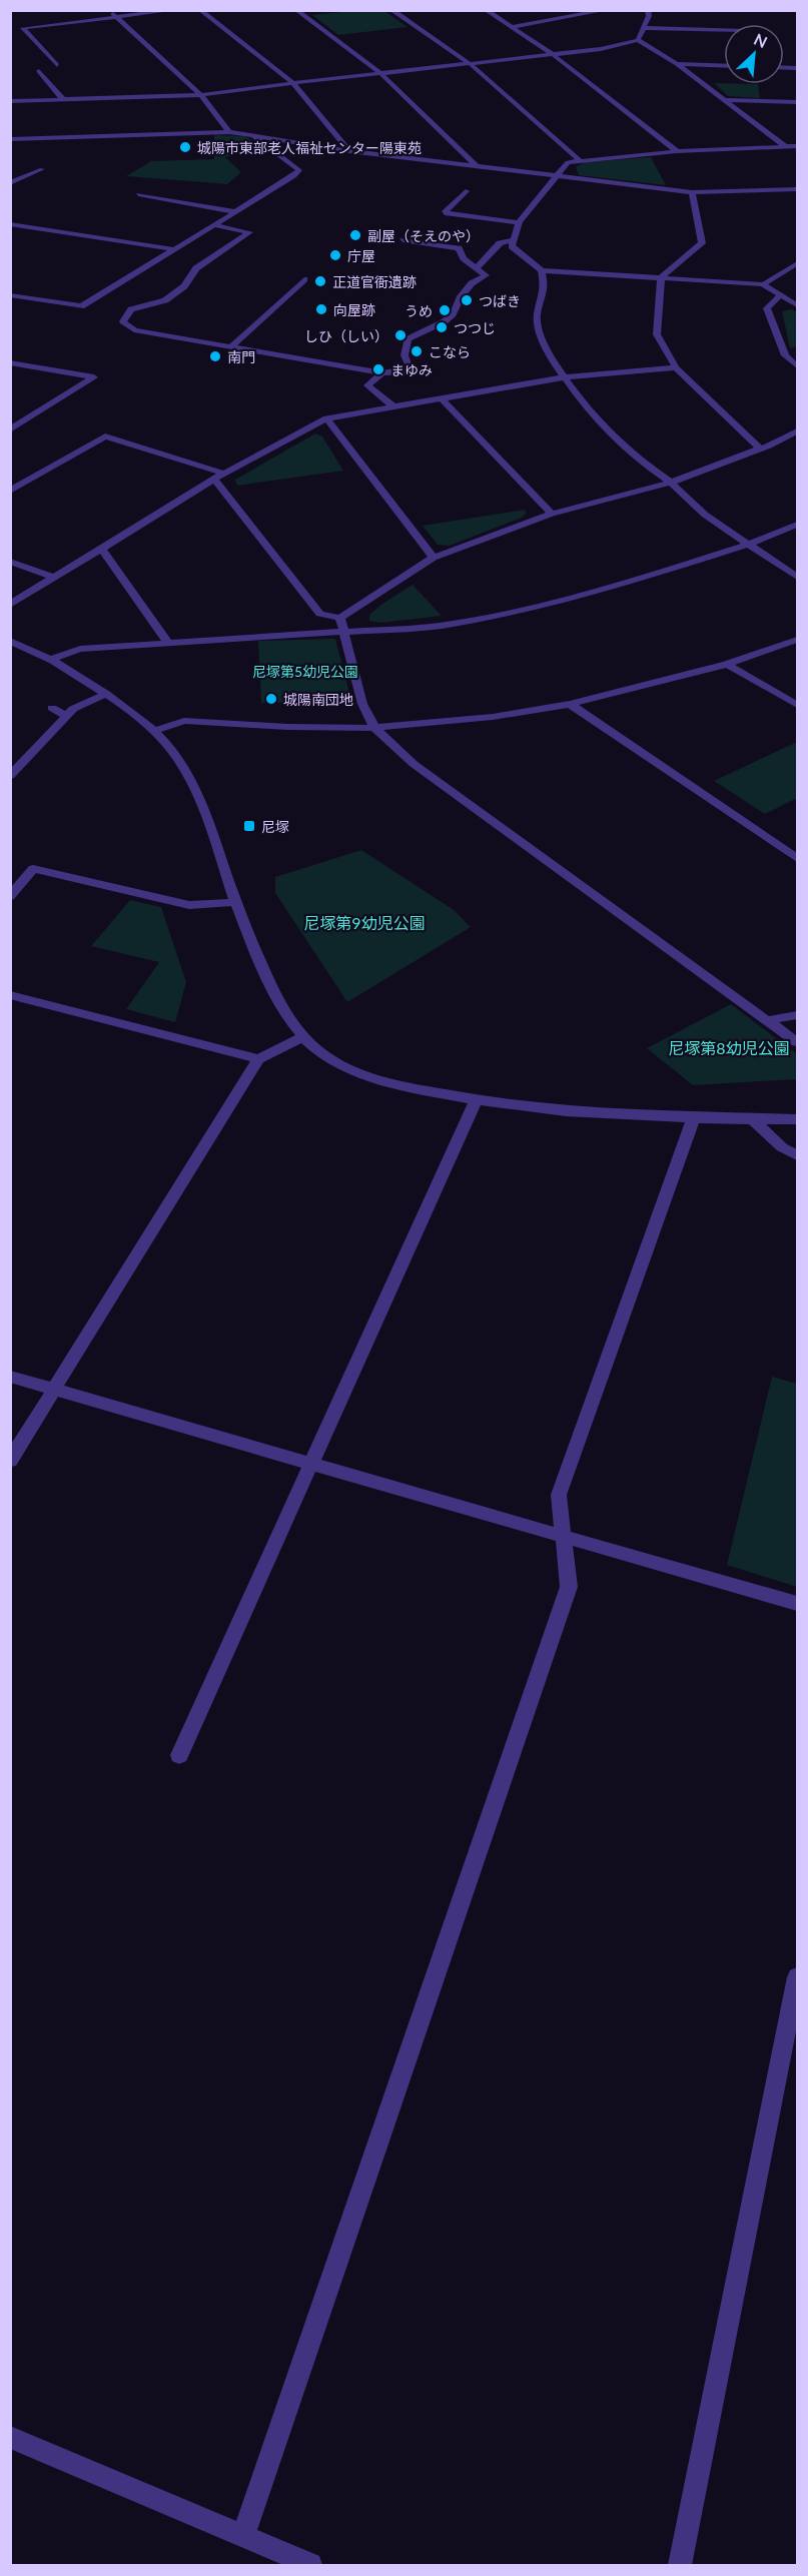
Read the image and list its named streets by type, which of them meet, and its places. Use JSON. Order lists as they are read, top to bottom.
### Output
{
  "parks": ["尼塚第5幼児公園", "尼塚第9幼児公園", "尼塚第8幼児公園"],
  "places": {
    "other": [
      "城陽市東部老人福祉センター陽東苑",
      "副屋（そえのや）",
      "庁屋",
      "正道官衙遺跡",
      "つばき",
      "向屋跡",
      "うめ",
      "つつじ",
      "しひ（しい）",
      "こなら",
      "南門",
      "まゆみ",
      "城陽南団地"
    ],
    "transit": ["尼塚"]
  },
  "north": "top right"
}
